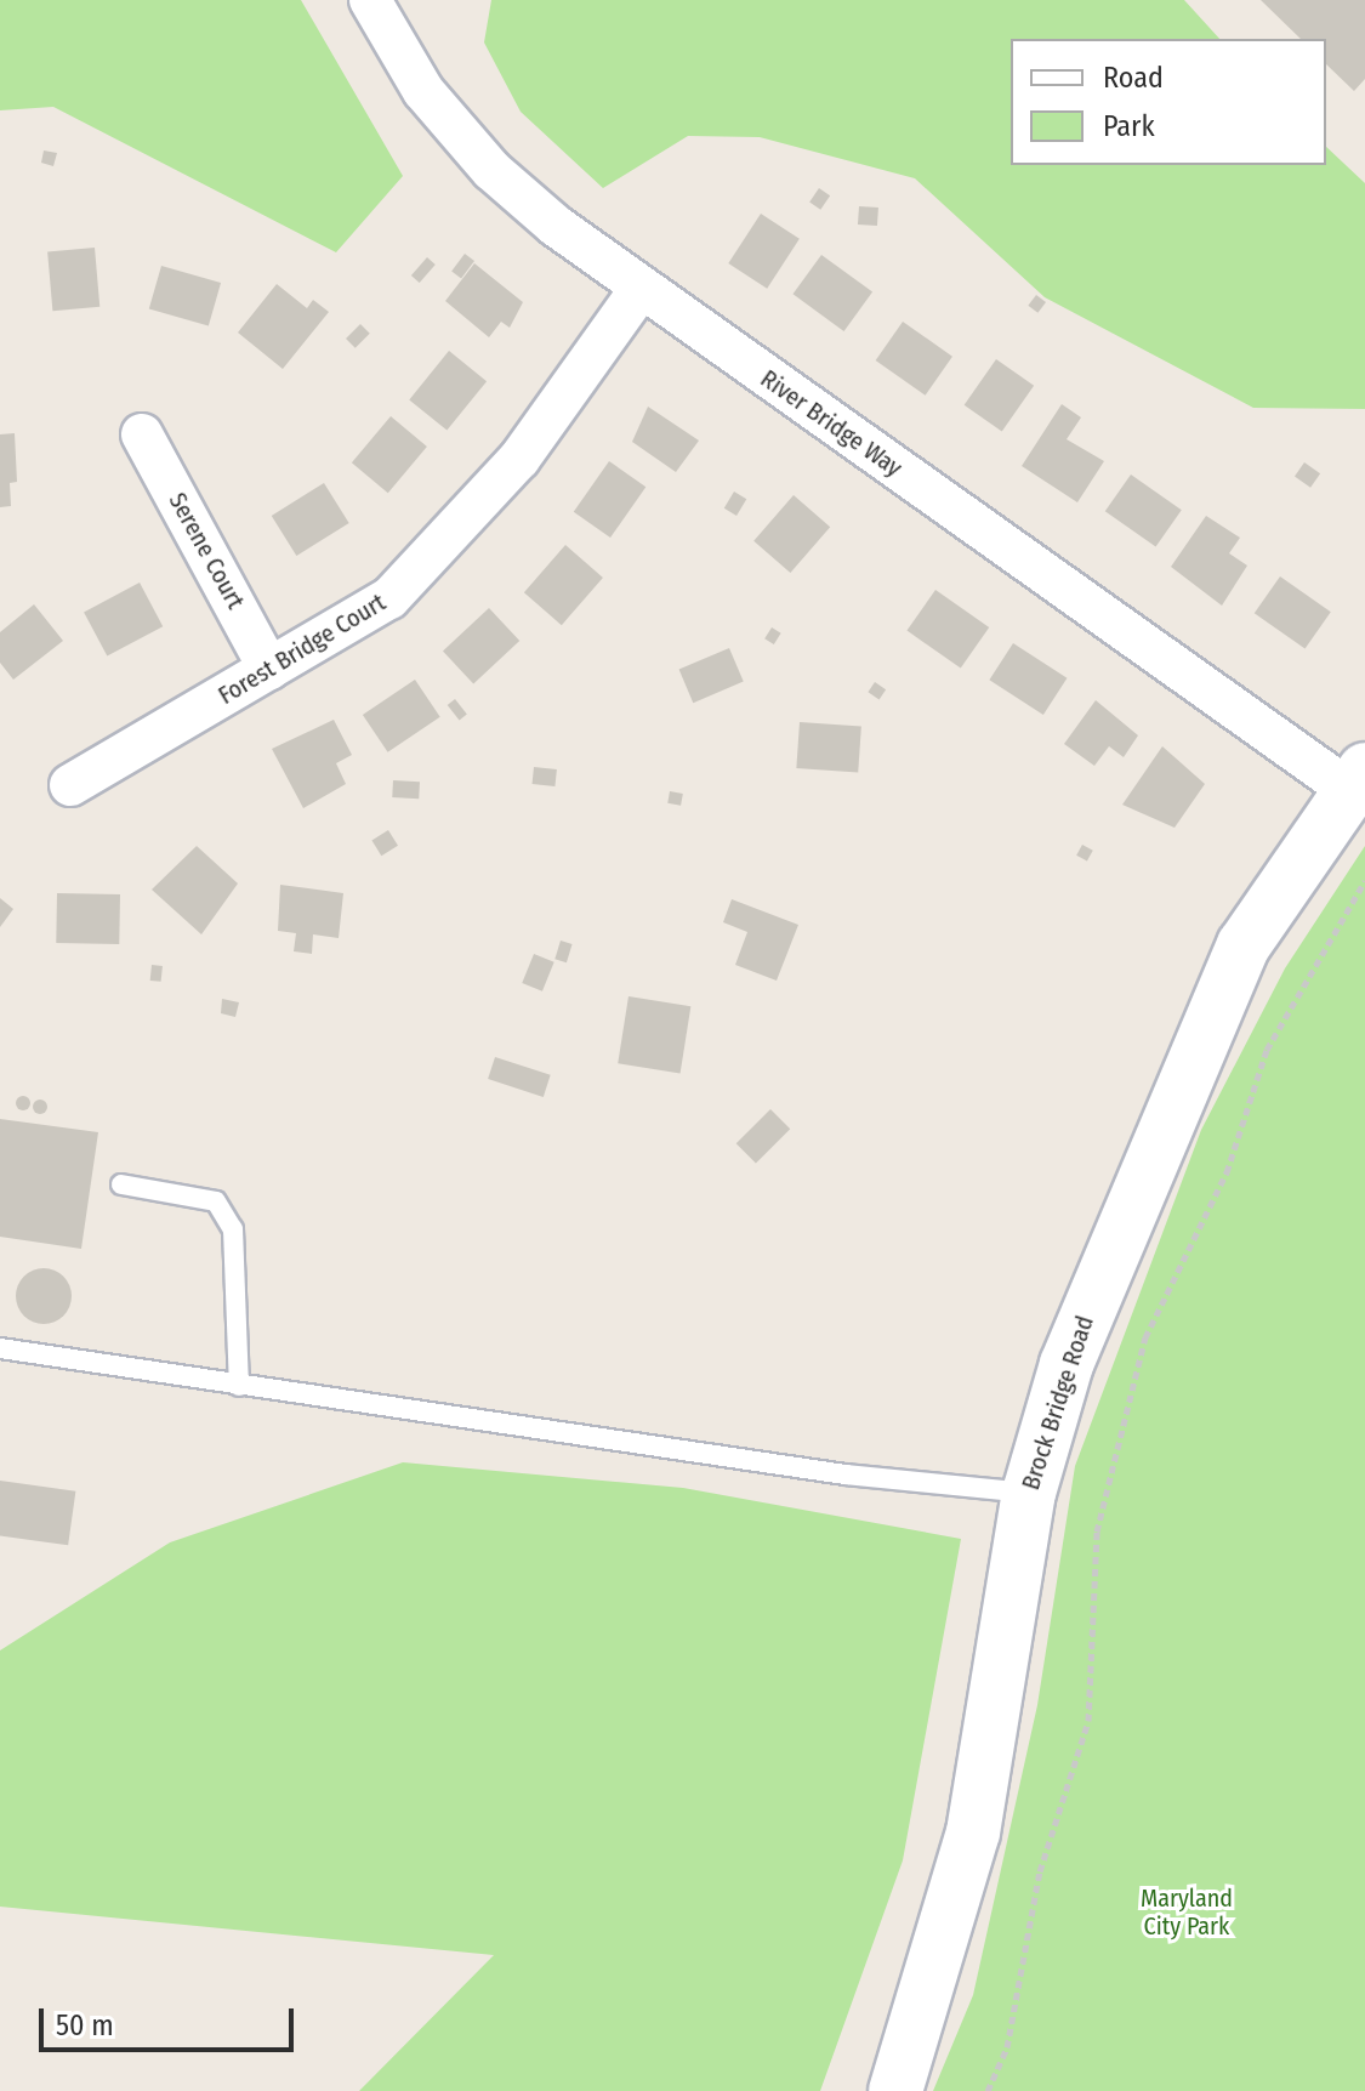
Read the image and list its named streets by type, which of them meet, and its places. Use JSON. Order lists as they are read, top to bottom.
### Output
{
  "streets": {
    "street": [
      "River Bridge Way",
      "Serene Court",
      "Forest Bridge Court",
      "Brock Bridge Road"
    ]
  },
  "crossings": [
    ["River Bridge Way", "Forest Bridge Court"],
    ["River Bridge Way", "Brock Bridge Road"],
    ["Serene Court", "Forest Bridge Court"]
  ],
  "parks": ["Maryland City Park"],
  "legend": ["Road", "Park"],
  "scale_bar": "50 m"
}
